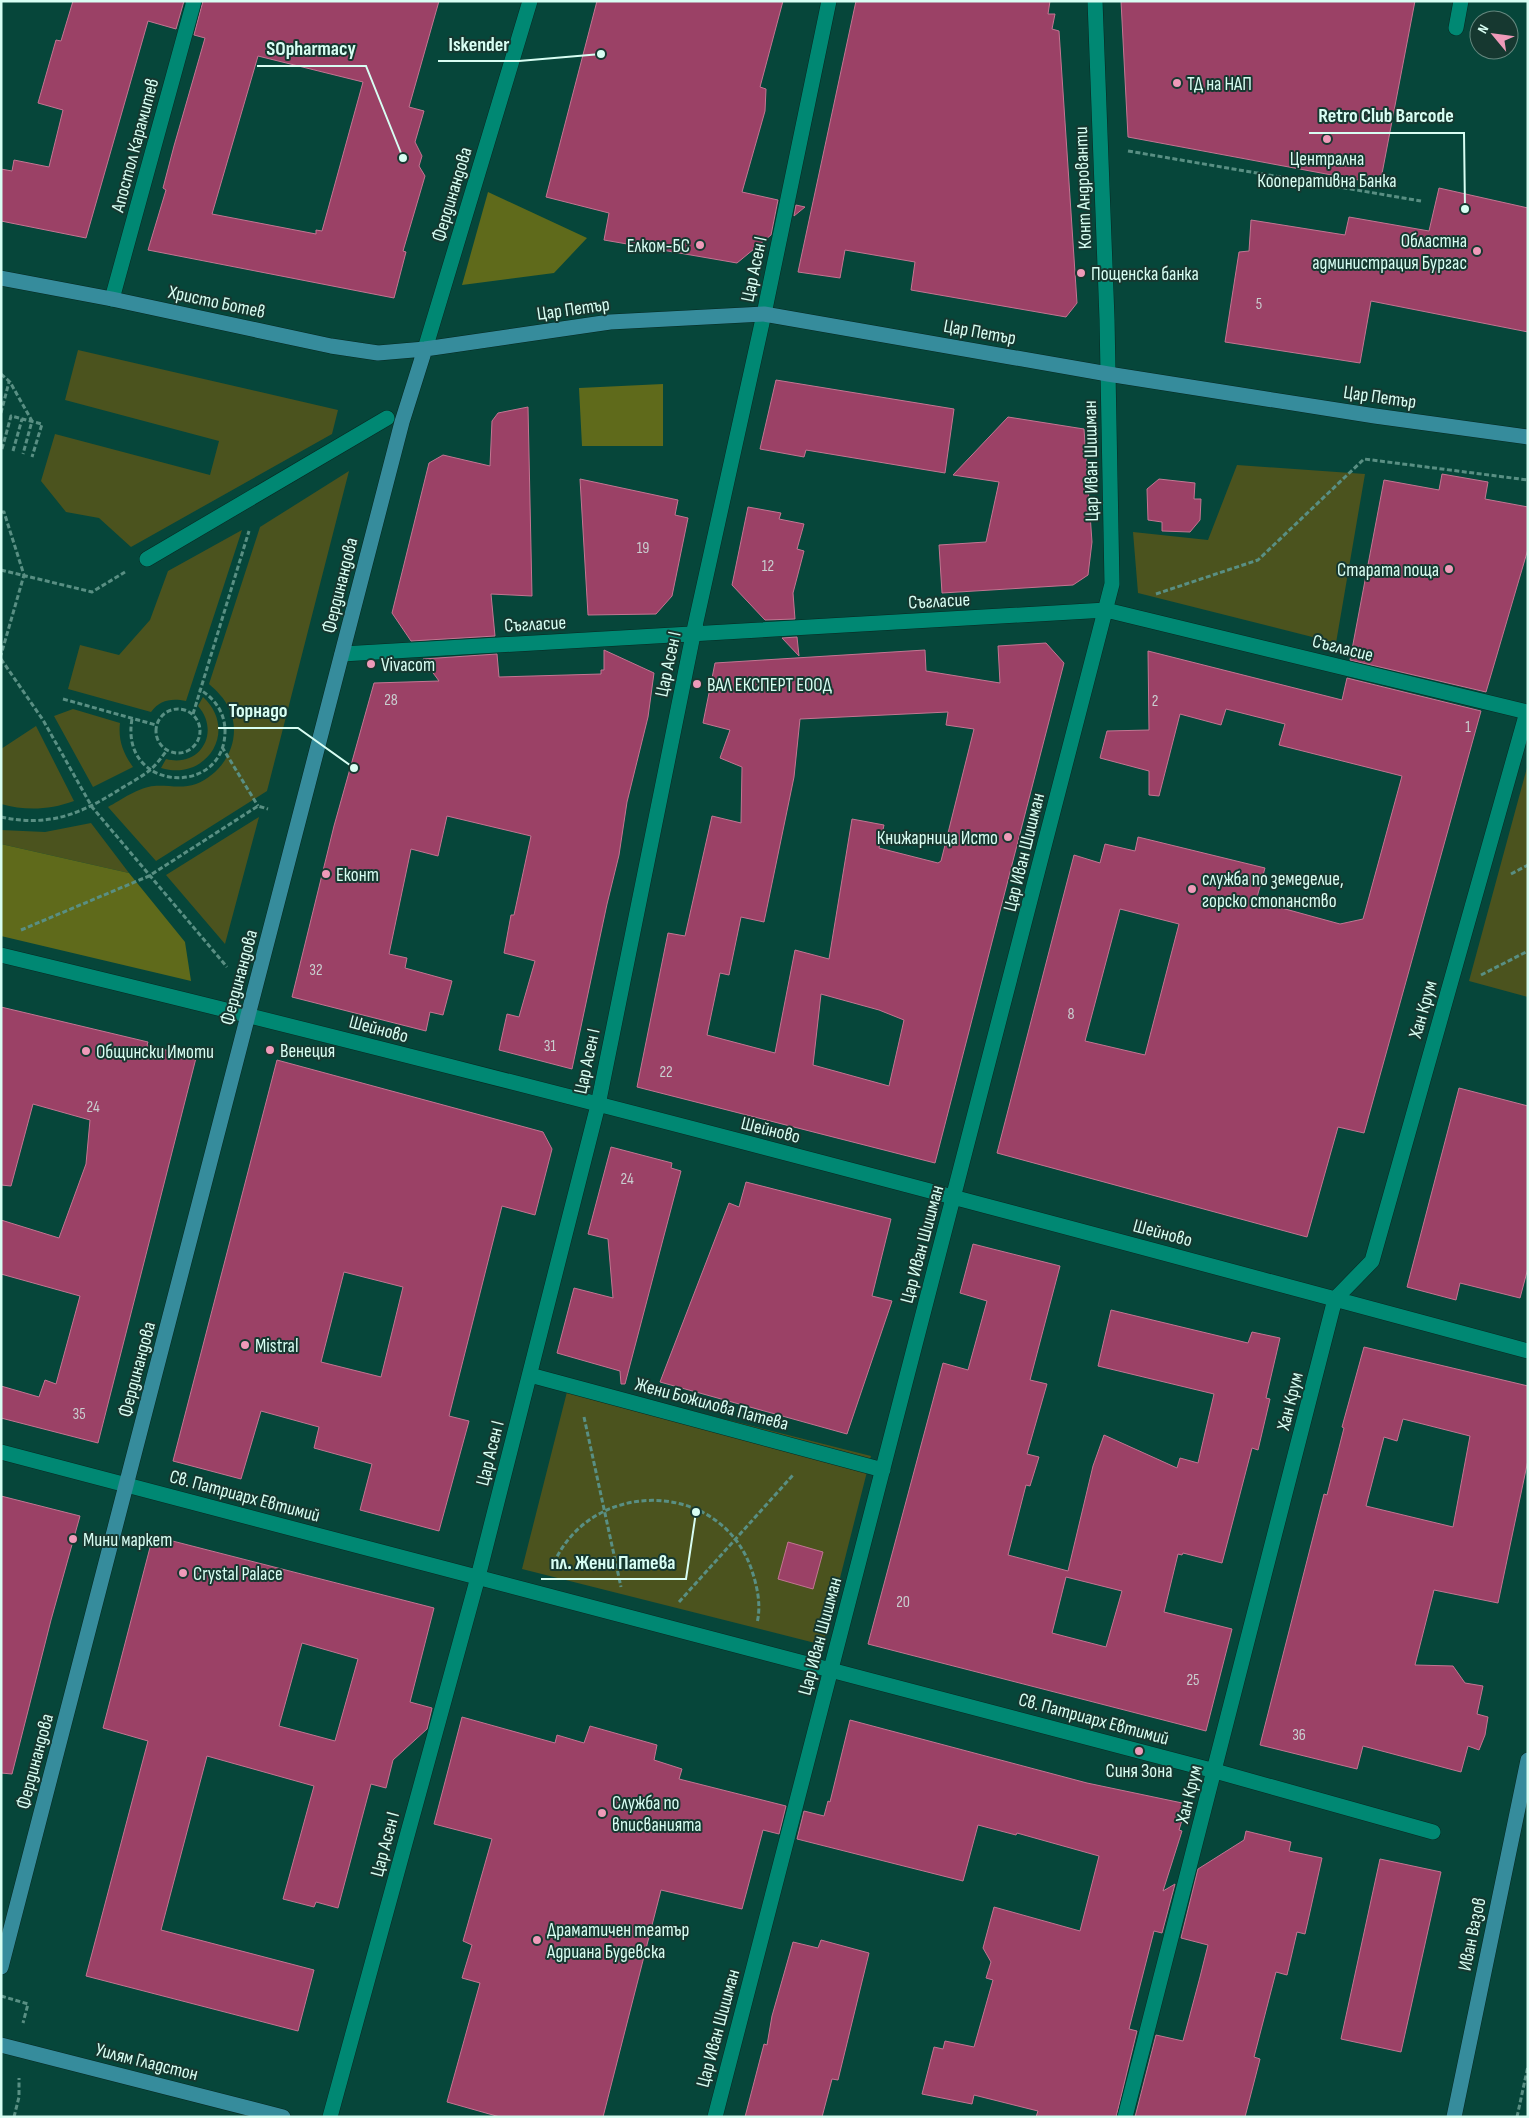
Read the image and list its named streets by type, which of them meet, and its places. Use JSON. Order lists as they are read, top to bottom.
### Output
{
  "streets": {
    "street": [
      "Апостол Карамитев",
      "Конт Андрованти",
      "Фердинандова",
      "Цар Асен I",
      "Христо Ботев",
      "Цар Петър",
      "Цар Иван Шишман",
      "Съгласие",
      "Хан Крум",
      "Шейново",
      "Жени Божилова Патева",
      "Св. Патриарх Евтимий",
      "Иван Вазов",
      "Уилям Гладстон"
    ]
  },
  "crossings": [
    ["Апостол Карамитев", "Христо Ботев"],
    ["Конт Андрованти", "Цар Петър"],
    ["Конт Андрованти", "Цар Иван Шишман"],
    ["Фердинандова", "Христо Ботев"],
    ["Фердинандова", "Цар Петър"],
    ["Фердинандова", "Съгласие"],
    ["Фердинандова", "Шейново"],
    ["Фердинандова", "Св. Патриарх Евтимий"],
    ["Цар Асен I", "Цар Петър"],
    ["Цар Асен I", "Съгласие"],
    ["Цар Асен I", "Шейново"],
    ["Цар Асен I", "Жени Божилова Патева"],
    ["Цар Асен I", "Св. Патриарх Евтимий"],
    ["Христо Ботев", "Цар Петър"],
    ["Цар Петър", "Цар Иван Шишман"],
    ["Цар Иван Шишман", "Съгласие"],
    ["Цар Иван Шишман", "Шейново"],
    ["Цар Иван Шишман", "Жени Божилова Патева"],
    ["Цар Иван Шишман", "Св. Патриарх Евтимий"],
    ["Съгласие", "Хан Крум"],
    ["Хан Крум", "Шейново"],
    ["Хан Крум", "Св. Патриарх Евтимий"]
  ],
  "places": [
    "Iskender",
    "ТД на НАП",
    "Централна Кооперативна Банка",
    "SOpharmacy",
    "Retro Club Barcode",
    "Елком-БС",
    "Областна администрация Бургас",
    "Пощенска банка",
    "Старата поща",
    "Vivacom",
    "ВАЛ ЕКСПЕРТ ЕООД",
    "Торнадо",
    "Книжарница Исто",
    "Еконт",
    "служба по земеделие, горско стопанство",
    "Венеция",
    "Общински Имоти",
    "Mistral",
    "пл. Жени Патева",
    "Мини маркет",
    "Crystal Palace",
    "Синя Зона",
    "Служба по вписванията",
    "Драматичен театър Адриана Будевска"
  ],
  "house_numbers": [
    "5",
    "19",
    "12",
    "28",
    "2",
    "1",
    "32",
    "8",
    "31",
    "22",
    "24",
    "24",
    "35",
    "20",
    "25",
    "36"
  ],
  "north": "top left"
}
